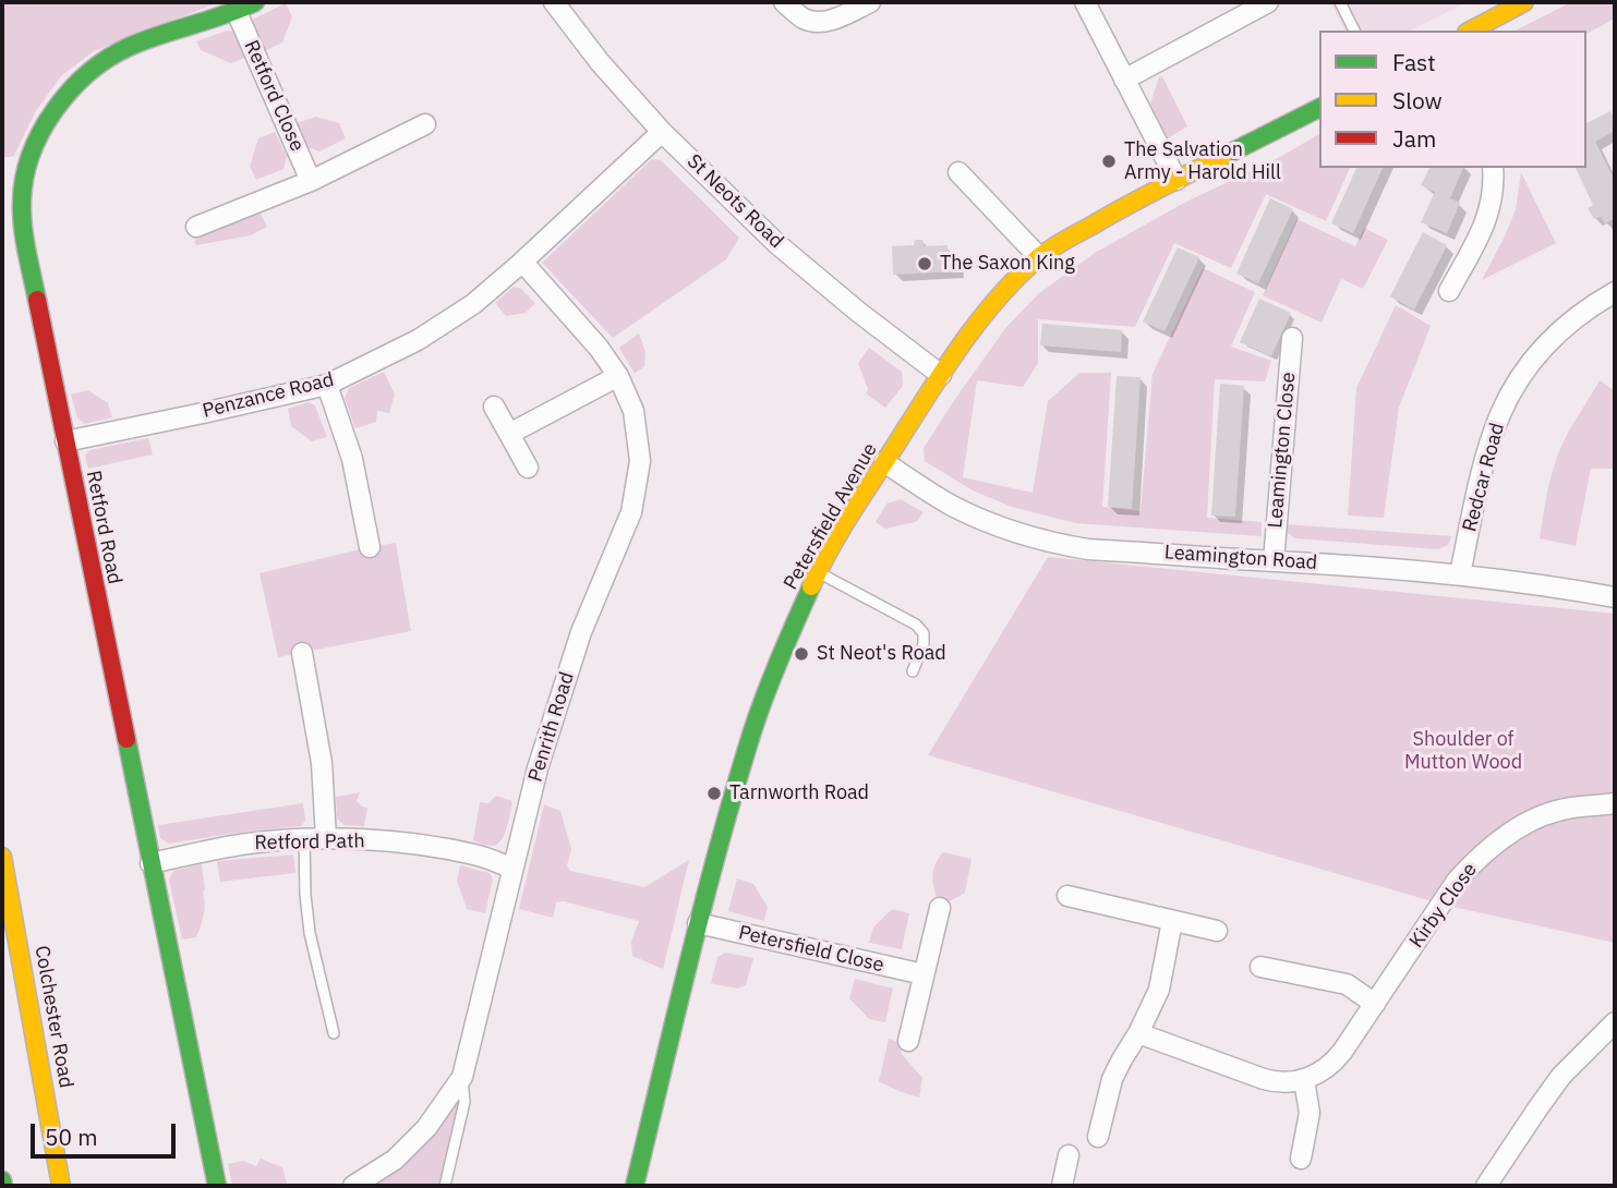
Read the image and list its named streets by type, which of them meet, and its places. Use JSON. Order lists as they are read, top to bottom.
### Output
{
  "streets": {
    "main road": ["Petersfield Avenue", "Retford Road", "Colchester Road"],
    "street": [
      "Retford Close",
      "St Neots Road",
      "Penzance Road",
      "Leamington Close",
      "Redcar Road",
      "Leamington Road",
      "Penrith Road",
      "Retford Path",
      "Kirby Close",
      "Petersfield Close"
    ]
  },
  "crossings": [
    ["Retford Close", "Retford Road"],
    ["St Neots Road", "Penzance Road"],
    ["St Neots Road", "Petersfield Avenue"],
    ["Penzance Road", "Retford Road"],
    ["Penzance Road", "Penrith Road"],
    ["Leamington Close", "Leamington Road"],
    ["Redcar Road", "Leamington Road"],
    ["Petersfield Avenue", "Leamington Road"],
    ["Petersfield Avenue", "Petersfield Close"],
    ["Retford Road", "Retford Path"],
    ["Penrith Road", "Retford Path"]
  ],
  "parks": ["Shoulder of Mutton Wood"],
  "places": [
    "The Salvation Army - Harold Hill",
    "The Saxon King",
    "St Neot's Road",
    "Tarnworth Road"
  ],
  "legend": ["Fast", "Slow", "Jam"],
  "scale_bar": "50 m"
}
